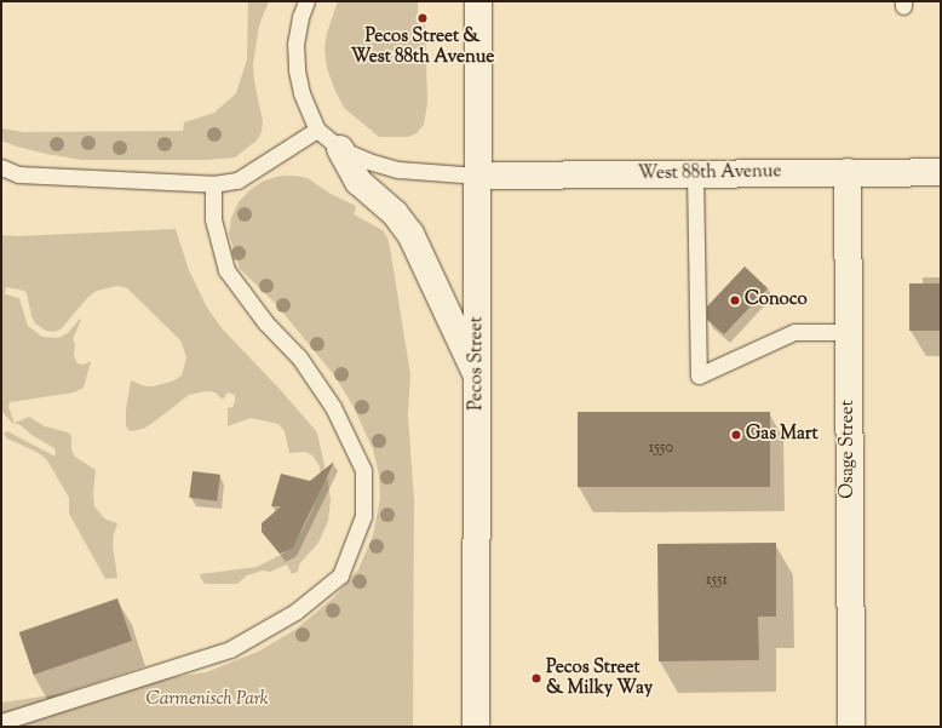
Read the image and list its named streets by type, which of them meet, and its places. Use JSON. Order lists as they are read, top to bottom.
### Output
{
  "streets": {
    "main road": ["West 88th Avenue", "Pecos Street", "Osage Street"]
  },
  "crossings": [
    ["West 88th Avenue", "Pecos Street"],
    ["West 88th Avenue", "Osage Street"]
  ],
  "parks": ["Carmenisch Park"],
  "places": [
    "Pecos Street & West 88th Avenue",
    "Conoco",
    "Gas Mart",
    "Pecos Street & Milky Way"
  ],
  "house_numbers": ["1550", "1551"]
}
